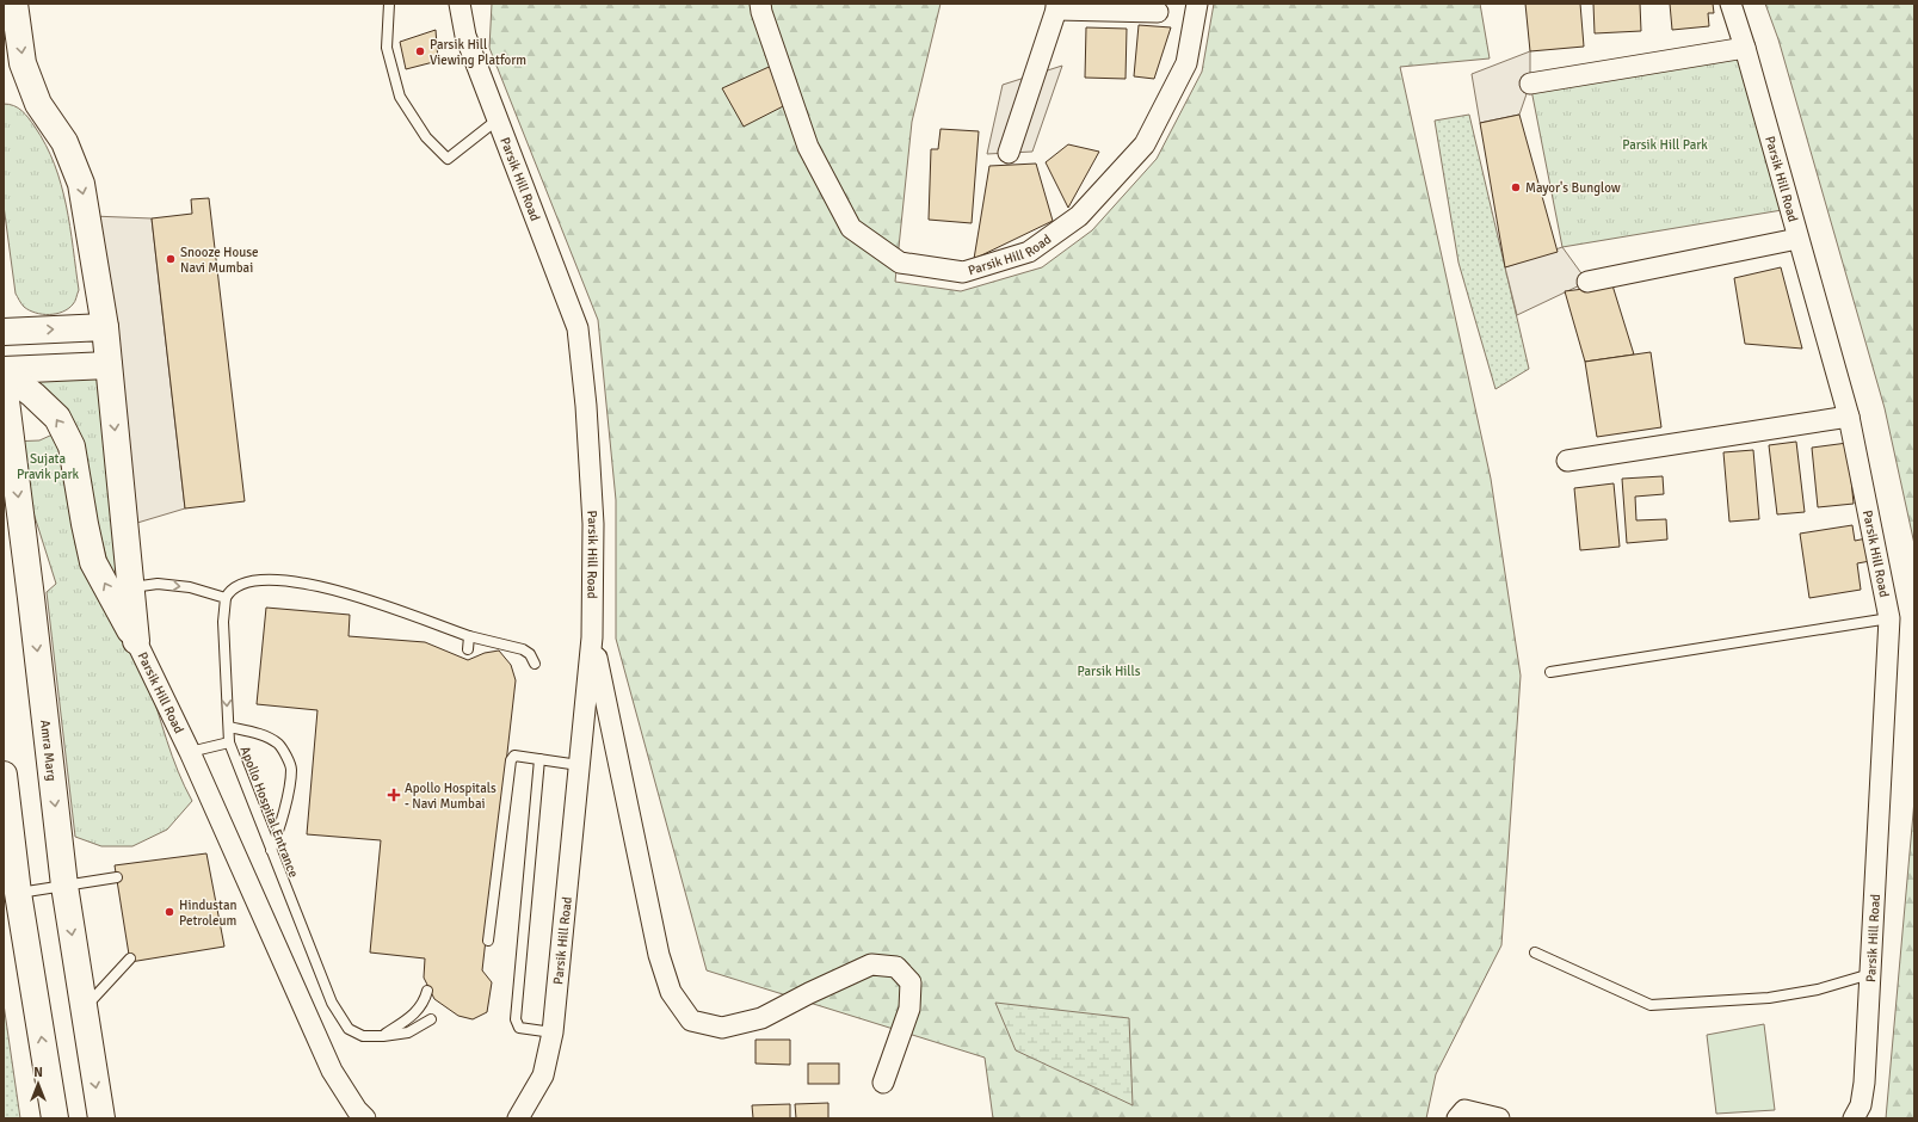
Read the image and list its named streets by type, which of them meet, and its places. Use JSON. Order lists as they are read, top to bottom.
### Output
{
  "streets": {
    "main road": ["Parsik Hill Road", "Amra Marg"],
    "lane": ["Apollo Hospital Entrance"]
  },
  "parks": ["Parsik Hill Park", "Sujata Pravik park", "Parsik Hills"],
  "places": {
    "other": [
      "Parsik Hill Viewing Platform",
      "Mayor's Bunglow",
      "Snooze House Navi Mumbai",
      "Hindustan Petroleum"
    ],
    "health": ["Apollo Hospitals - Navi Mumbai"]
  },
  "north": "top"
}
